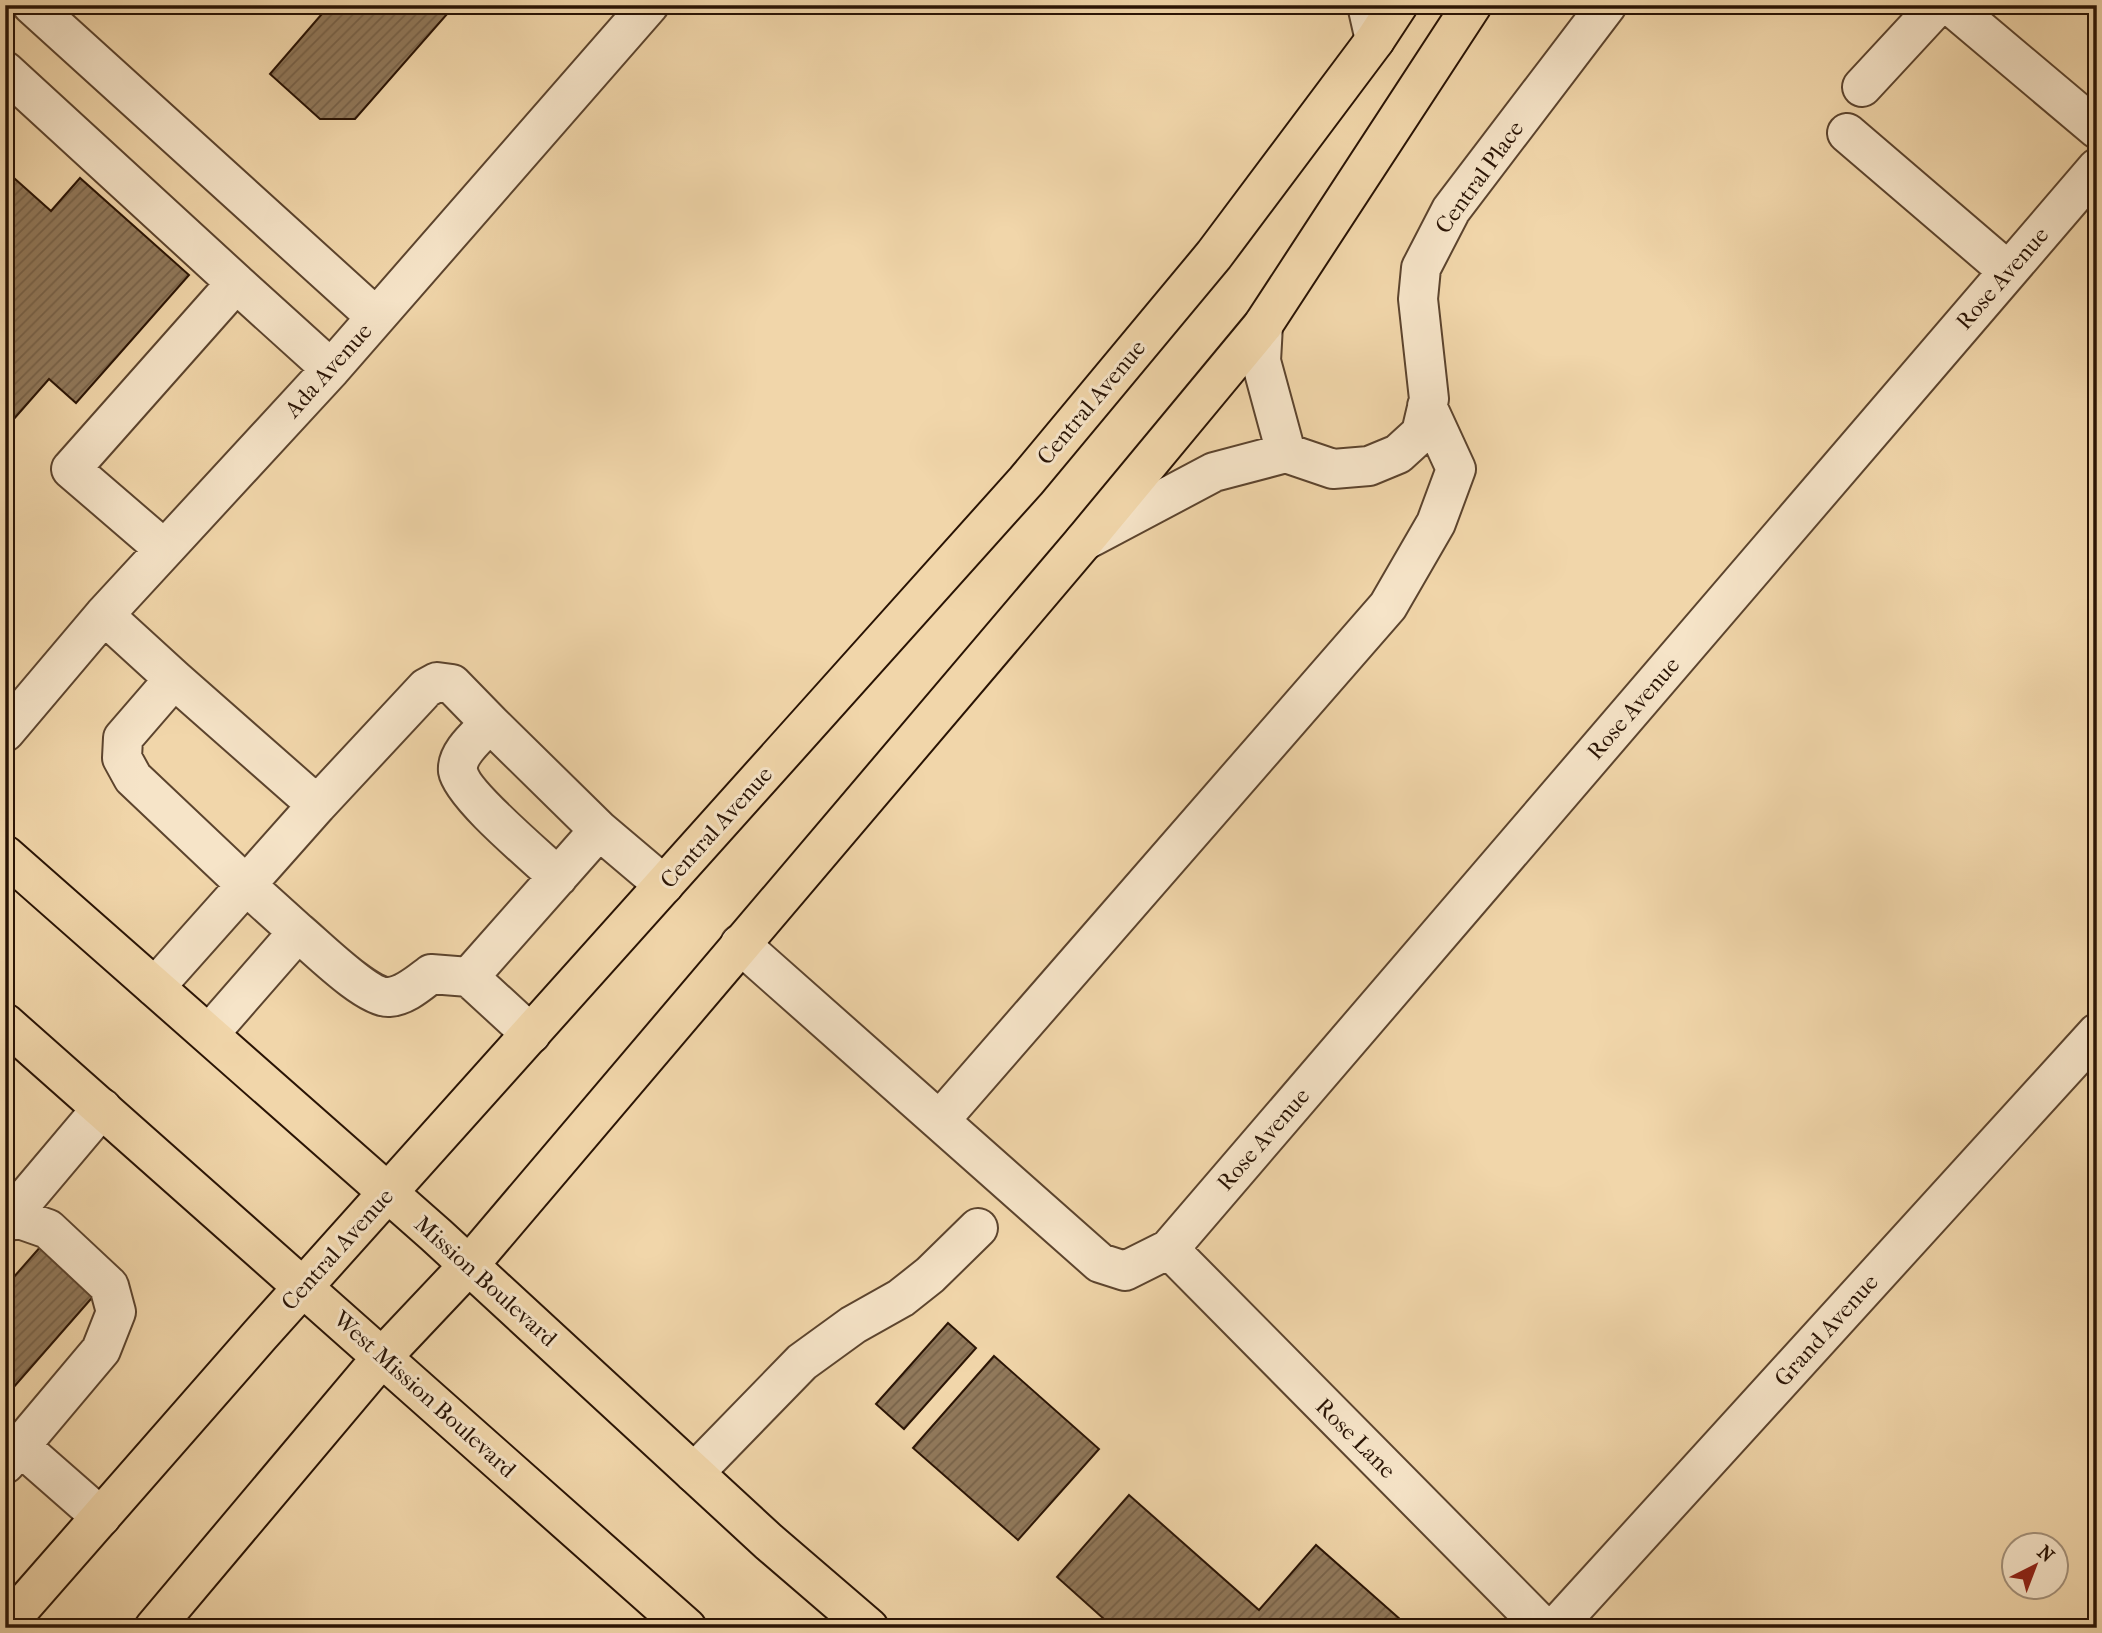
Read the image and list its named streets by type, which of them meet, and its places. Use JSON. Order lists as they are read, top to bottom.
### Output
{
  "streets": {
    "main road": ["Central Avenue", "Mission Boulevard", "West Mission Boulevard"],
    "street": [
      "Central Place",
      "Rose Avenue",
      "Ada Avenue",
      "Grand Avenue",
      "Rose Lane"
    ]
  },
  "crossings": [
    ["Rose Avenue", "Rose Lane"],
    ["Central Avenue", "Mission Boulevard"],
    ["Central Avenue", "West Mission Boulevard"]
  ],
  "north": "top right"
}
